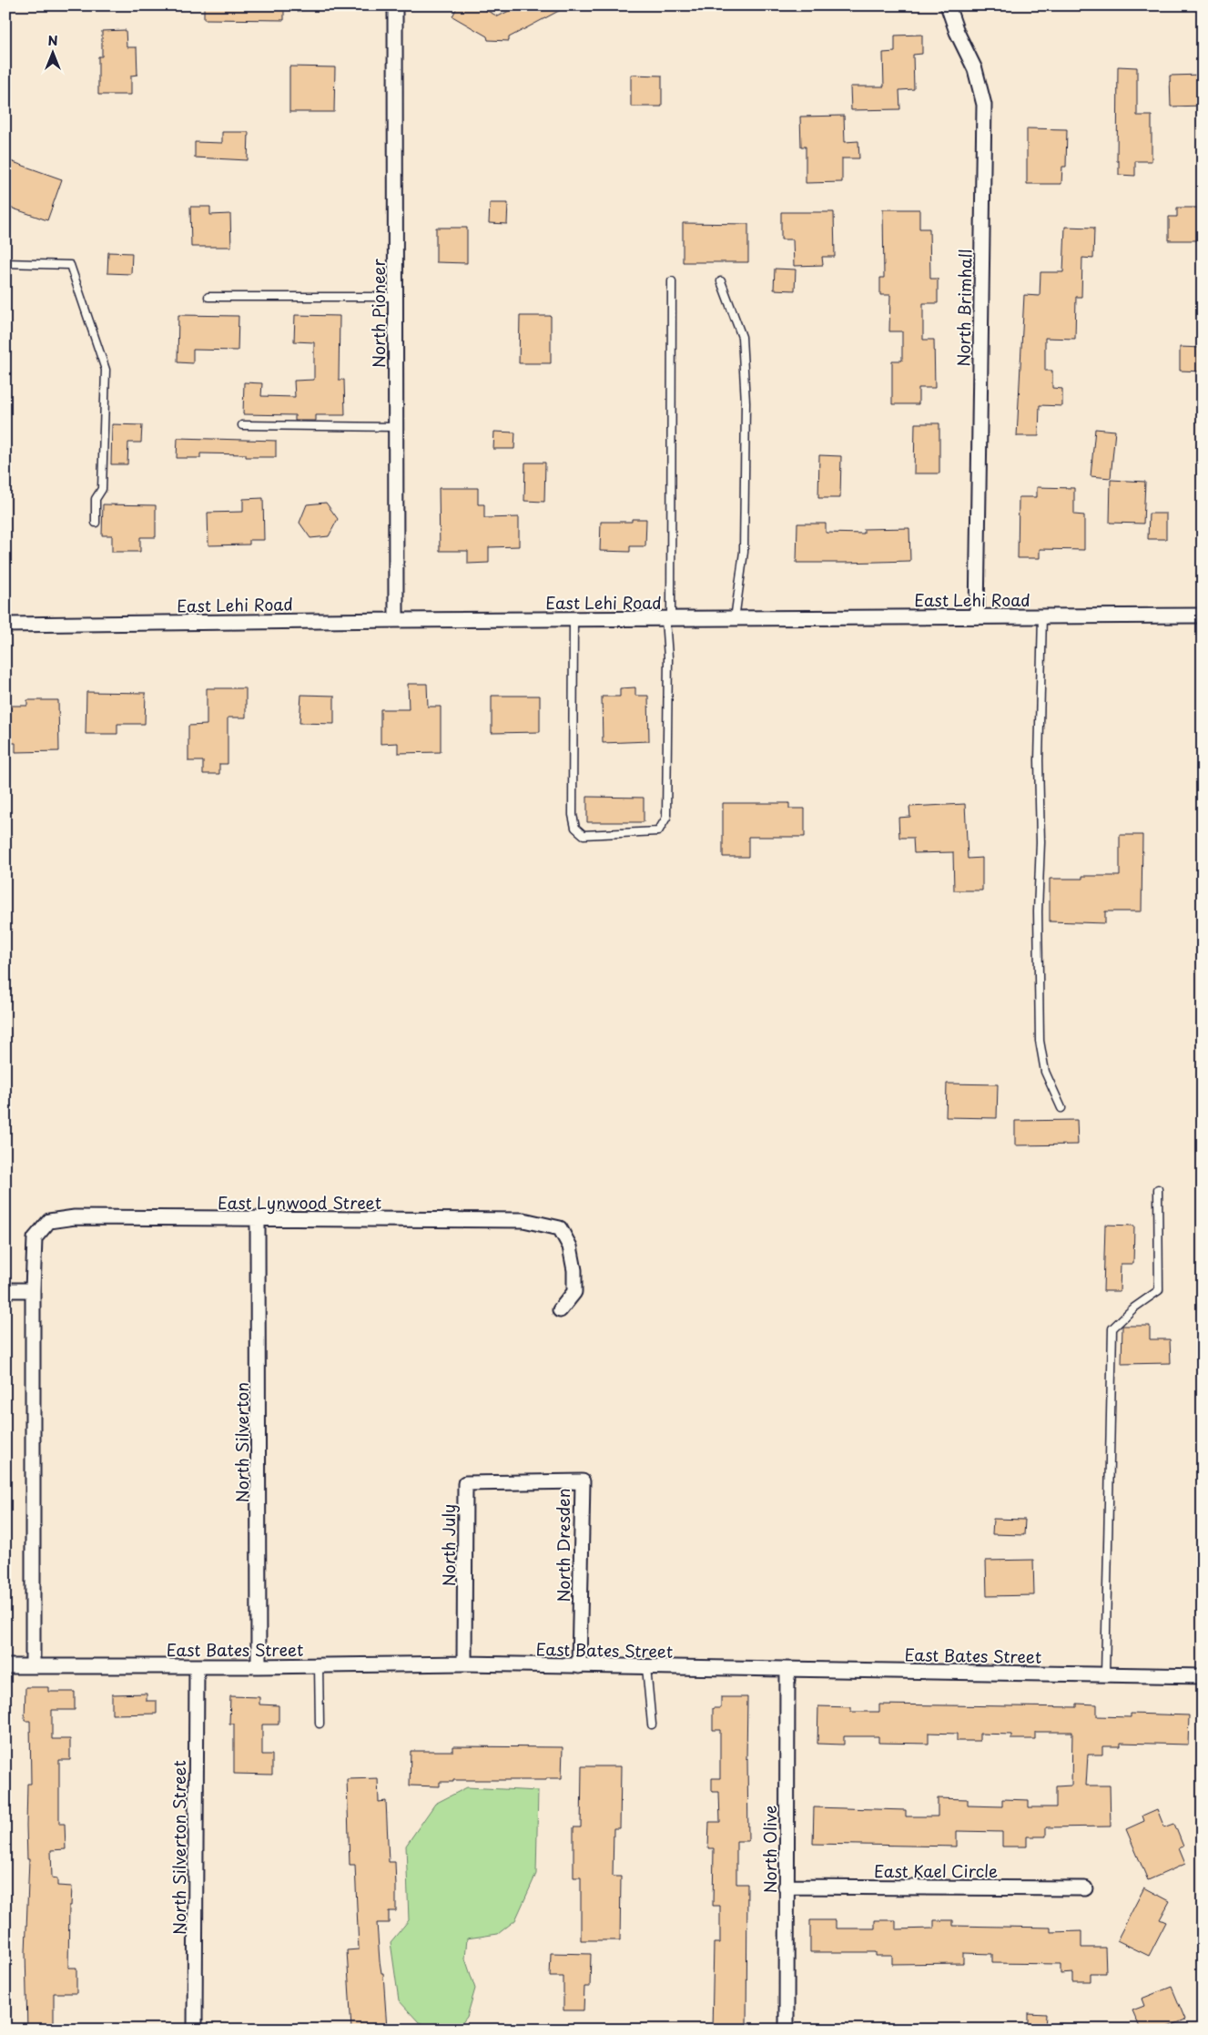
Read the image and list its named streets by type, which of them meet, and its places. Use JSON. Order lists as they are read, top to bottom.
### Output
{
  "streets": {
    "street": [
      "North Brimhall",
      "North Pioneer",
      "East Lehi Road",
      "East Lynwood Street",
      "North Silverton",
      "North July",
      "North Dresden",
      "East Bates Street",
      "North Silverton Street",
      "North Olive",
      "East Kael Circle"
    ]
  },
  "crossings": [
    ["North Brimhall", "East Lehi Road"],
    ["North Pioneer", "East Lehi Road"],
    ["East Lynwood Street", "North Silverton"],
    ["East Lynwood Street", "East Bates Street"],
    ["North Silverton", "East Bates Street"],
    ["North July", "North Dresden"],
    ["North July", "East Bates Street"],
    ["North Dresden", "East Bates Street"],
    ["East Bates Street", "North Silverton Street"],
    ["East Bates Street", "North Olive"],
    ["North Olive", "East Kael Circle"]
  ],
  "north": "top"
}
